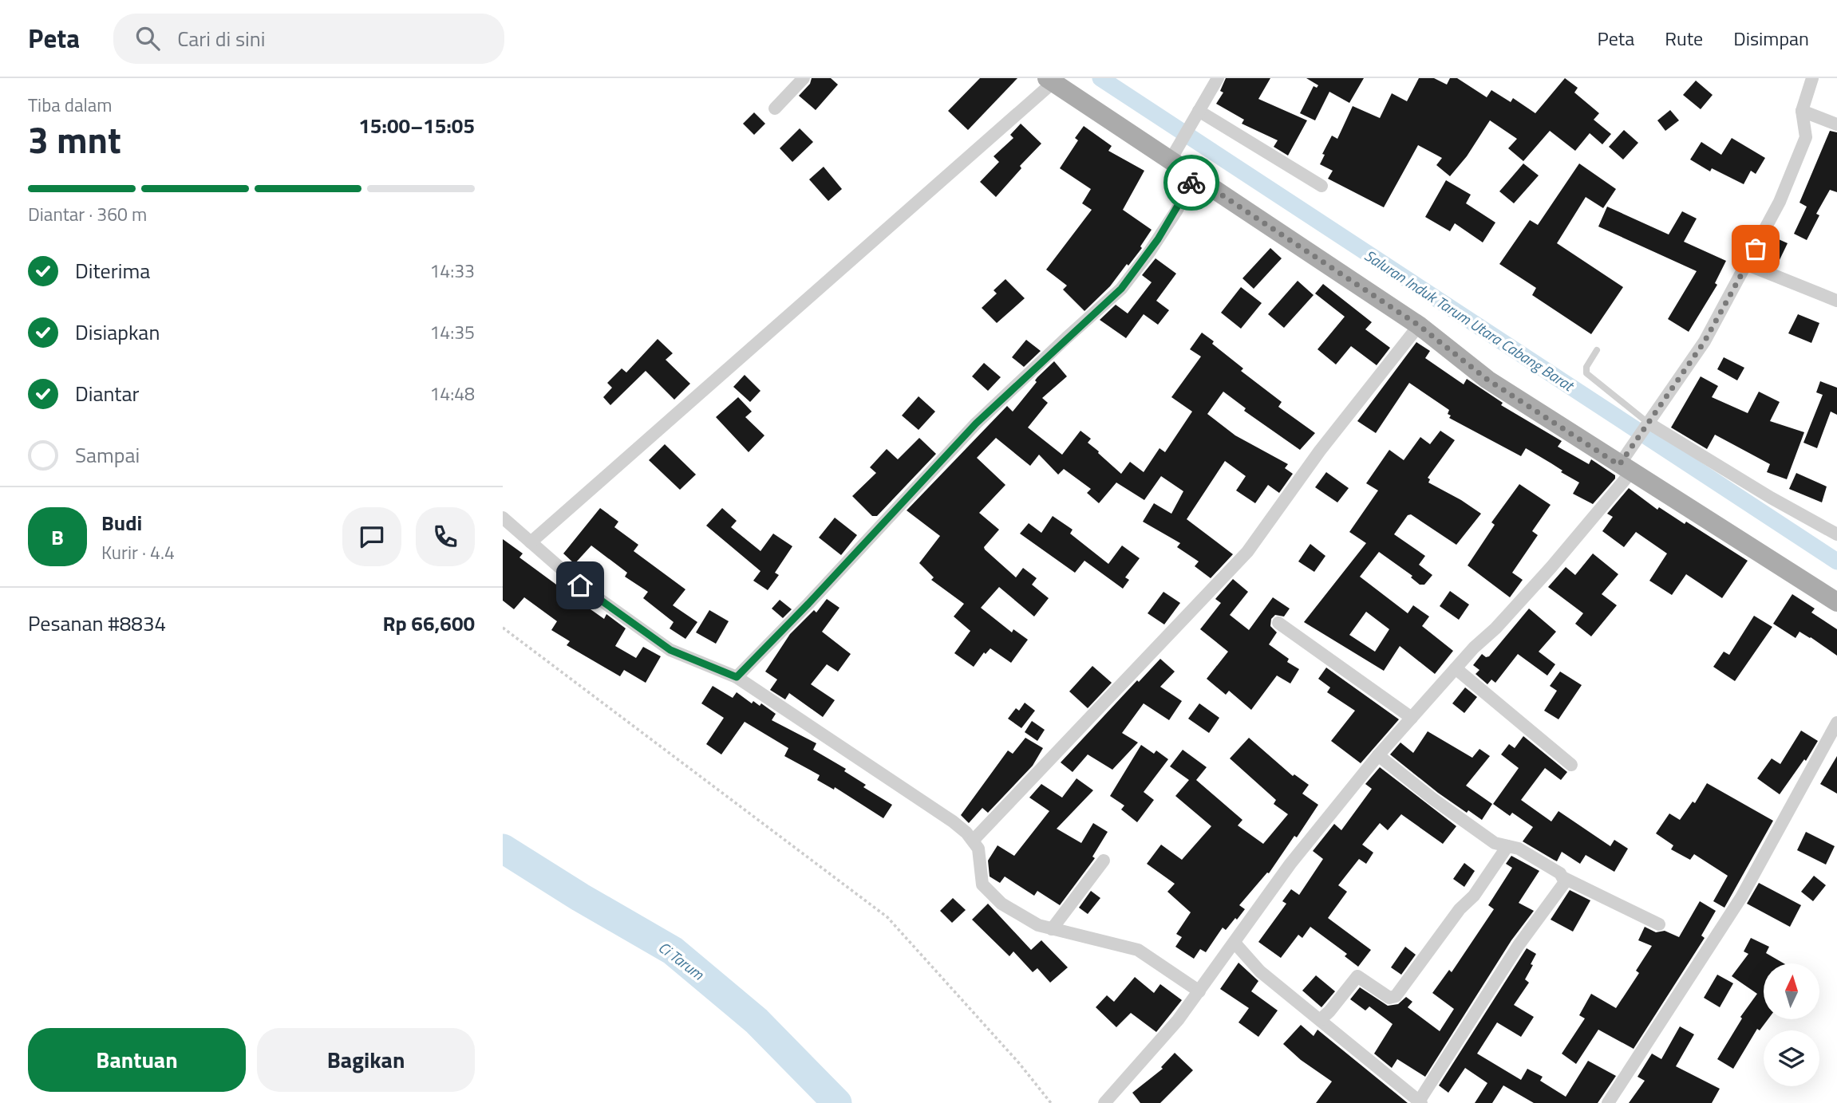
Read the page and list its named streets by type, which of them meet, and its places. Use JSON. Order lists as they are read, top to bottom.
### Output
{
  "water": ["Saluran Induk Tarum Utara Cabang Barat", "Ci Tarum"],
  "north": "top",
  "page": {
    "header": "Peta",
    "search": "Cari di sini",
    "nav": ["Peta", "Rute", "Disimpan"],
    "heading": ["3 mnt", "Tiba dalam", "15:00–15:05"],
    "panel": [
      "Budi",
      "Kurir · 4.4",
      "Pesanan #8834",
      "Rp 66,600"
    ],
    "bar": "Diantar · 360 m",
    "list": [
      ["Diterima", "14:33"],
      ["Disiapkan", "14:35"],
      ["Diantar", "14:48"],
      "Sampai"
    ],
    "round": "B",
    "buttons": ["Bantuan", "Bagikan"]
  }
}
